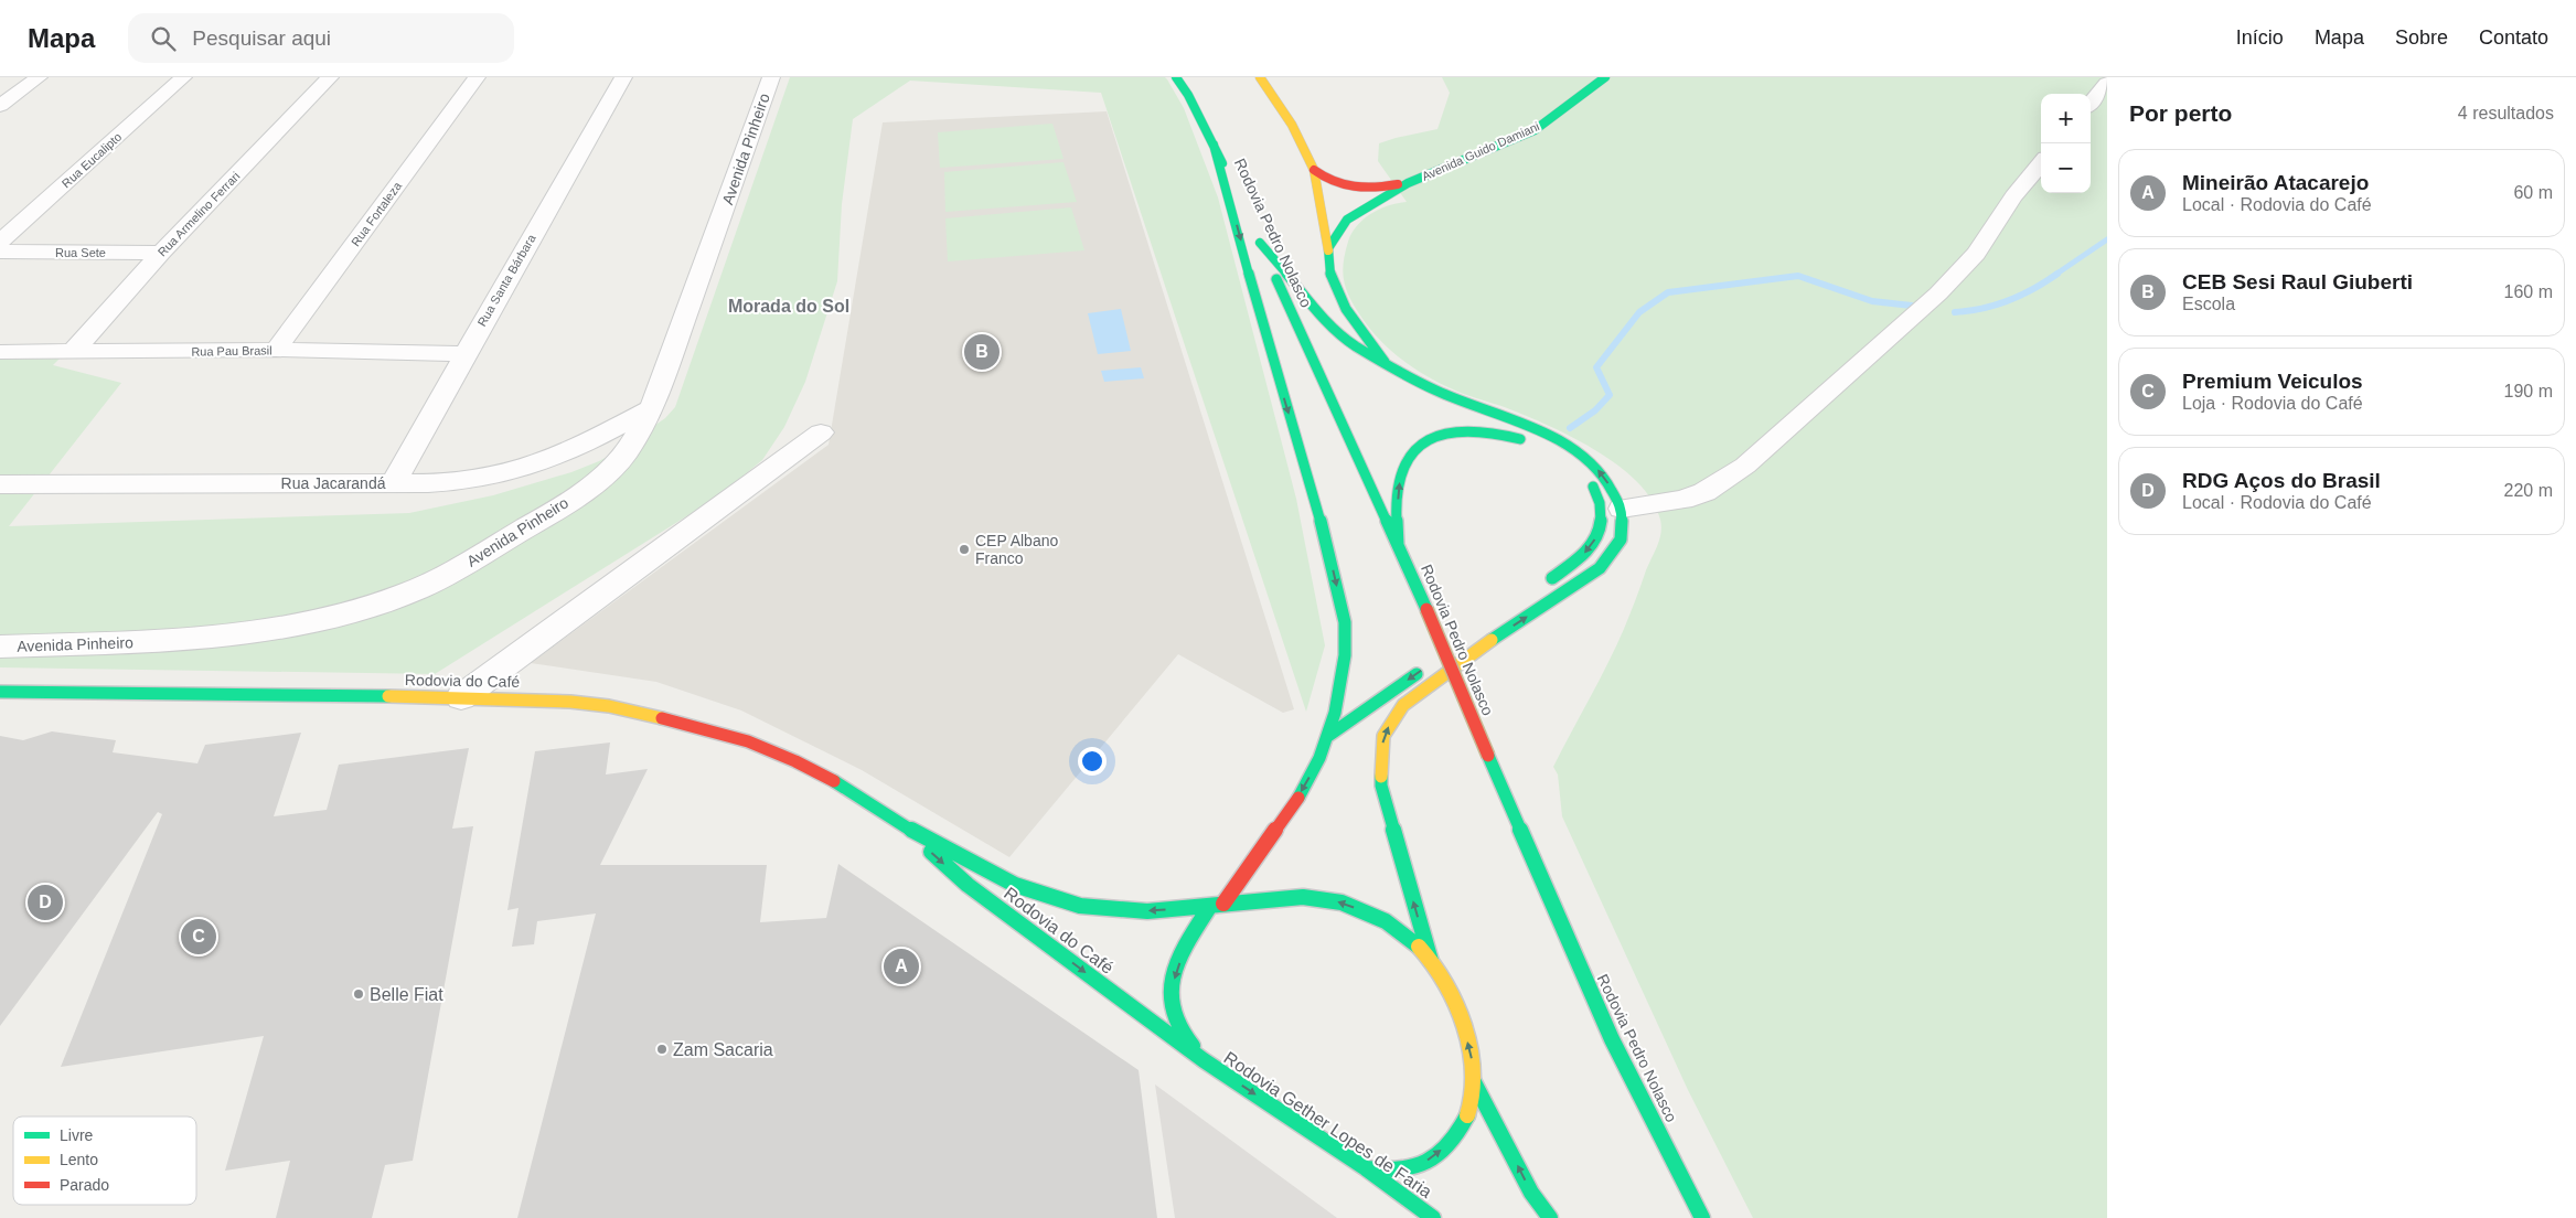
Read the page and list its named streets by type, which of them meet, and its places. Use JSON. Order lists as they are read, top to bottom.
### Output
{
  "streets": {
    "main road": [
      "Avenida Guido Damiani",
      "Rodovia Pedro Nolasco",
      "Rodovia do Café",
      "Rodovia Gether Lopes de Faria"
    ],
    "street": [
      "Avenida Pinheiro",
      "Rua Eucalipto",
      "Rua Armelino Ferrari",
      "Rua Fortaleza",
      "Rua Sete",
      "Rua Santa Bárbara",
      "Rua Pau Brasil",
      "Rua Jacarandá"
    ]
  },
  "crossings": [
    ["Avenida Pinheiro", "Rua Jacarandá"],
    ["Rua Armelino Ferrari", "Rua Sete"],
    ["Rua Armelino Ferrari", "Rua Pau Brasil"],
    ["Rua Fortaleza", "Rua Pau Brasil"],
    ["Rua Santa Bárbara", "Rua Pau Brasil"],
    ["Rua Santa Bárbara", "Rua Jacarandá"],
    ["Rodovia do Café", "Rodovia Gether Lopes de Faria"]
  ],
  "one_way": ["Rodovia Gether Lopes de Faria"],
  "districts": ["Morada do Sol"],
  "places": ["CEP Albano Franco", "Belle Fiat", "Zam Sacaria"],
  "legend": ["Livre", "Lento", "Parado"],
  "page": {
    "header": "Mapa",
    "search": "Pesquisar aqui",
    "nav": [
      "Início",
      "Mapa",
      "Sobre",
      "Contato"
    ],
    "heading": ["Por perto", "4 resultados"],
    "map_buttons": ["+", "−"],
    "list": [
      {
        "mark": "A",
        "name": "Mineirão Atacarejo",
        "note": "Local · Rodovia do Café",
        "value": "60 m"
      },
      {
        "mark": "B",
        "name": "CEB Sesi Raul Giuberti",
        "note": "Escola",
        "value": "160 m"
      },
      {
        "mark": "C",
        "name": "Premium Veiculos",
        "note": "Loja · Rodovia do Café",
        "value": "190 m"
      },
      {
        "mark": "D",
        "name": "RDG Aços do Brasil",
        "note": "Local · Rodovia do Café",
        "value": "220 m"
      }
    ],
    "pins": [
      "B",
      "D",
      "C",
      "A"
    ]
  }
}
